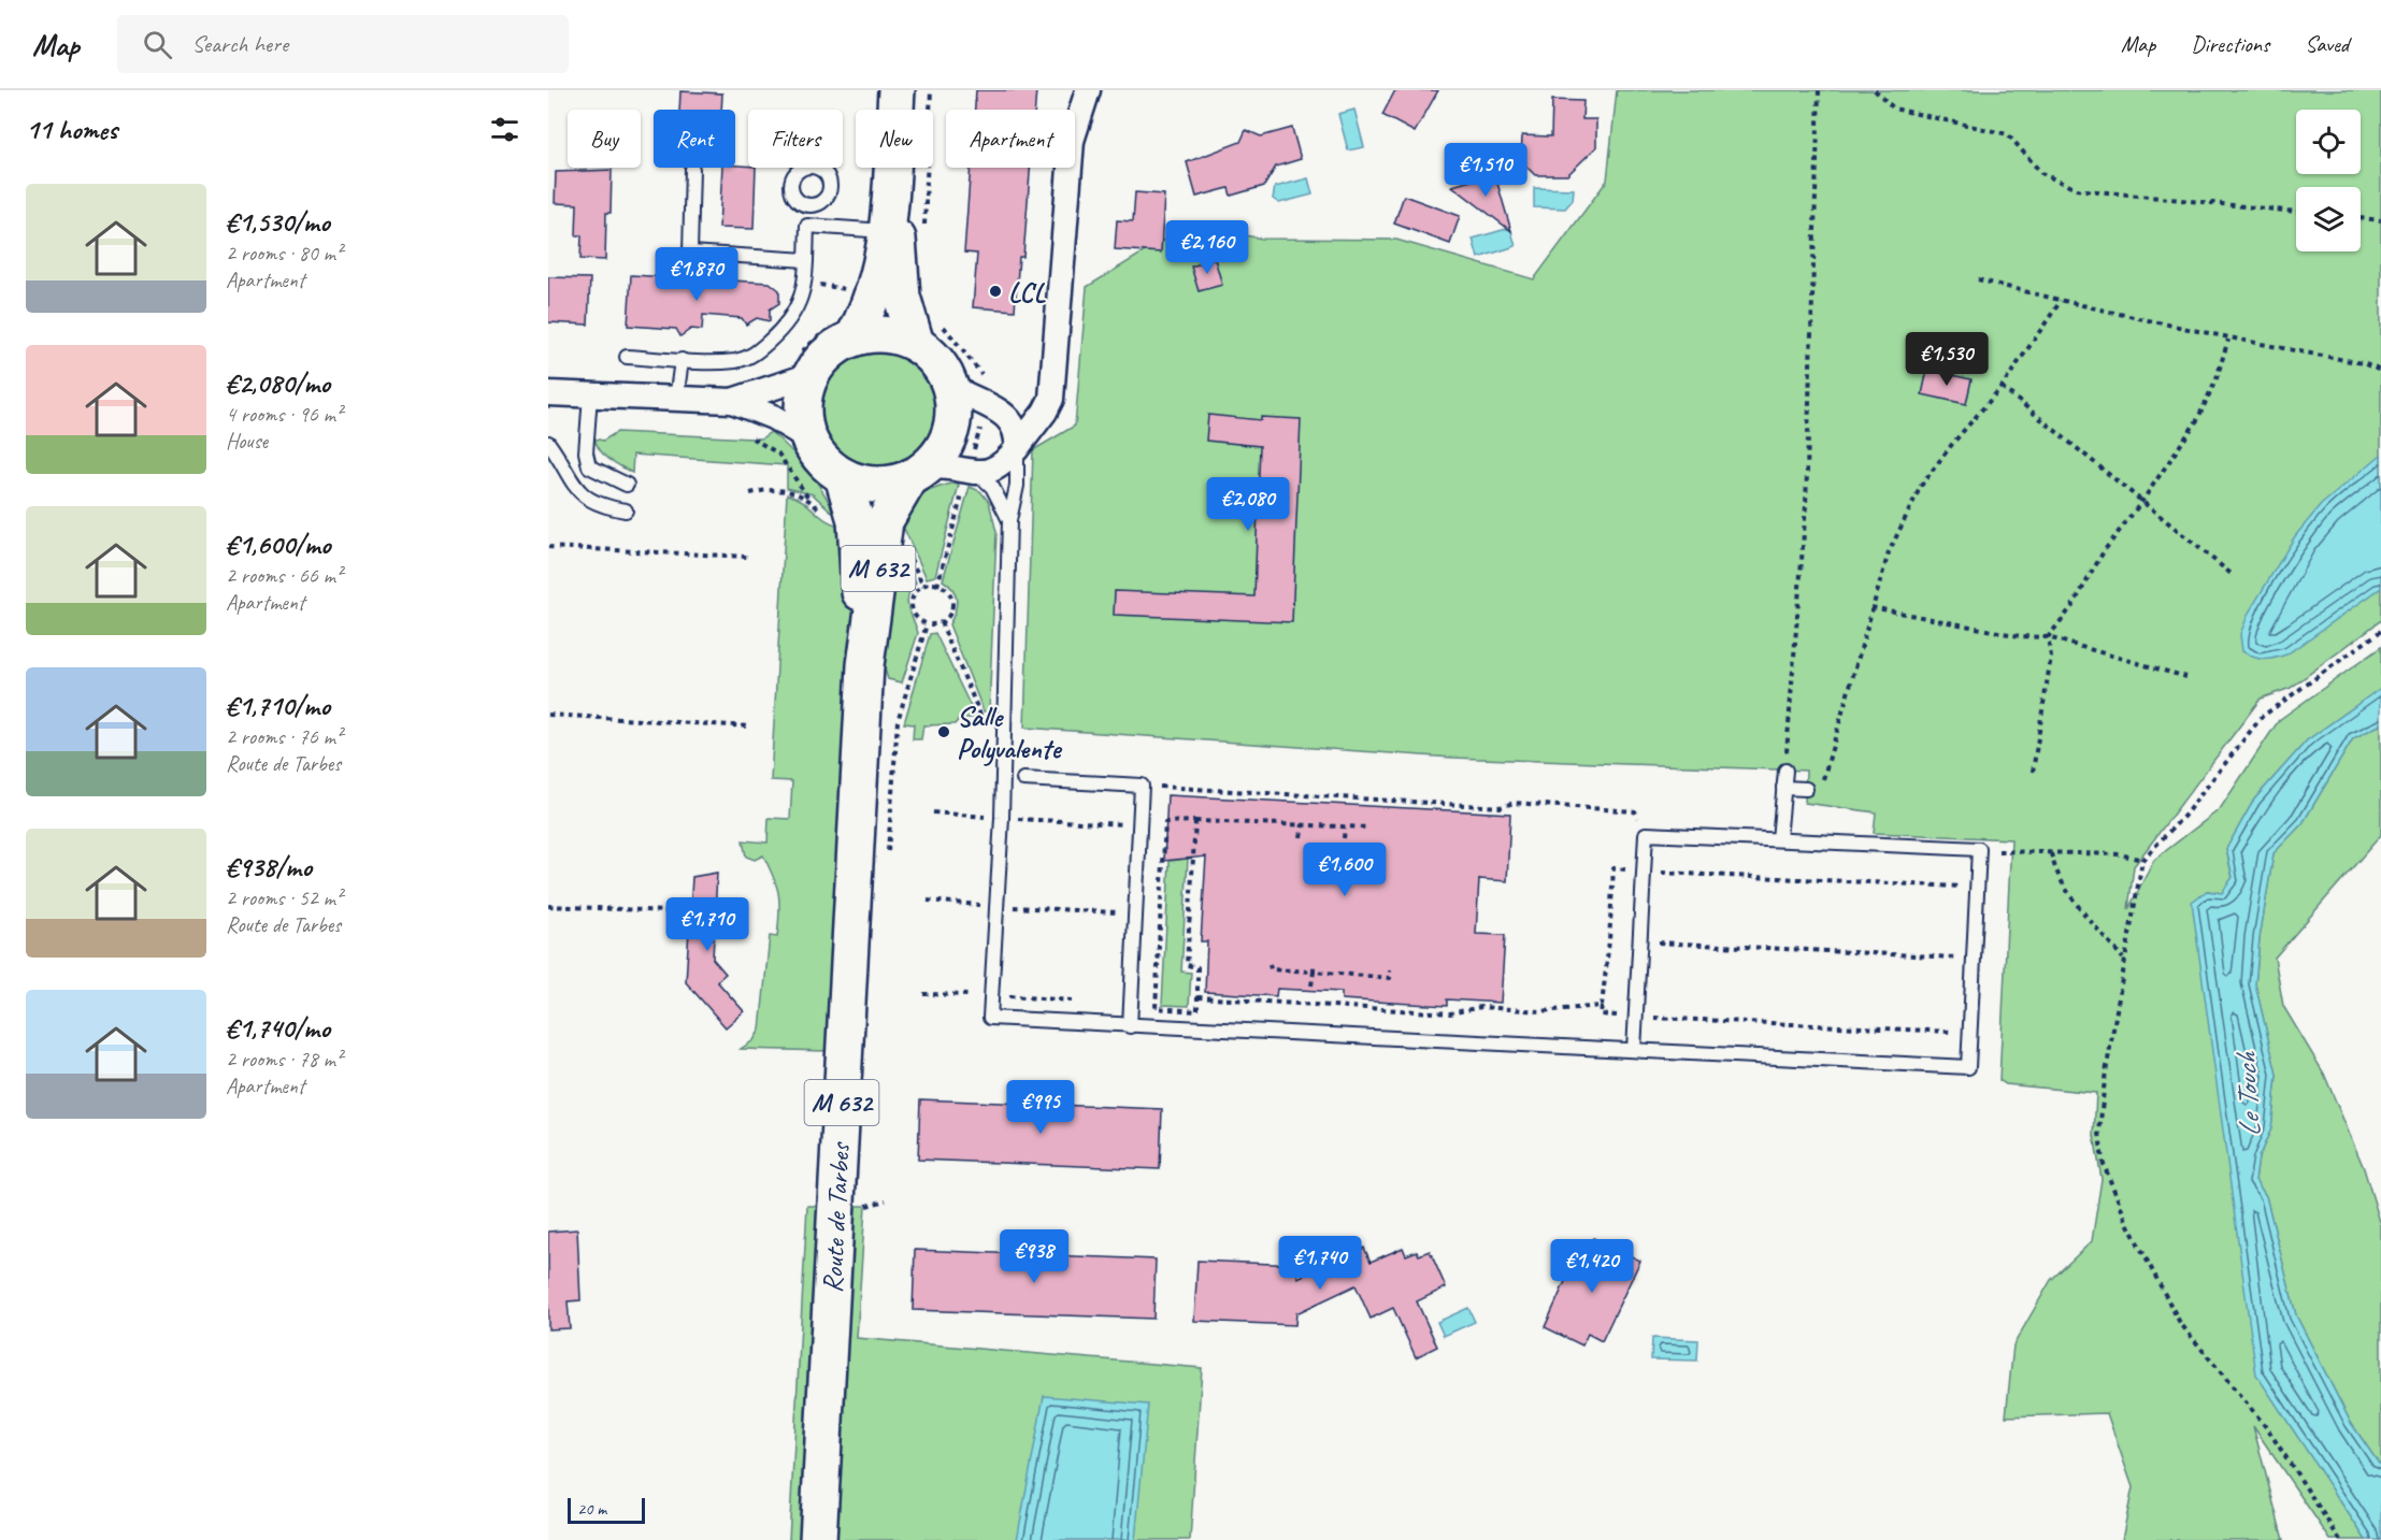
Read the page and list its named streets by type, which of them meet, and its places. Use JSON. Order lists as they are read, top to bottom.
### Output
{
  "streets": {
    "main road": ["M 632", "Route de Tarbes"]
  },
  "water": ["Le Touch"],
  "places": ["LCL", "Salle Polyvalente"],
  "scale_bar": "20 m",
  "page": {
    "header": "Map",
    "search": "Search here",
    "nav": ["Map", "Directions", "Saved"],
    "heading": "11 homes",
    "chip": [
      "Buy",
      "Rent",
      "Filters",
      "New",
      "Apartment"
    ],
    "price": [
      "€1,510",
      "€2,160",
      "€1,870",
      "€1,530",
      "€2,080",
      "€1,600",
      "€1,710",
      "€995",
      "€938",
      "€1,740",
      "€1,420"
    ],
    "list": [
      {
        "name": "€1,530/mo",
        "note": "2 rooms · 80 m² · Apartment"
      },
      {
        "name": "€2,080/mo",
        "note": "4 rooms · 96 m² · House"
      },
      {
        "name": "€1,600/mo",
        "note": "2 rooms · 66 m² · Apartment"
      },
      {
        "name": "€1,710/mo",
        "note": "2 rooms · 76 m² · Route de Tarbes"
      },
      {
        "name": "€938/mo",
        "note": "2 rooms · 52 m² · Route de Tarbes"
      },
      {
        "name": "€1,740/mo",
        "note": "2 rooms · 78 m² · Apartment"
      }
    ],
    "scale": "20 m"
  }
}
